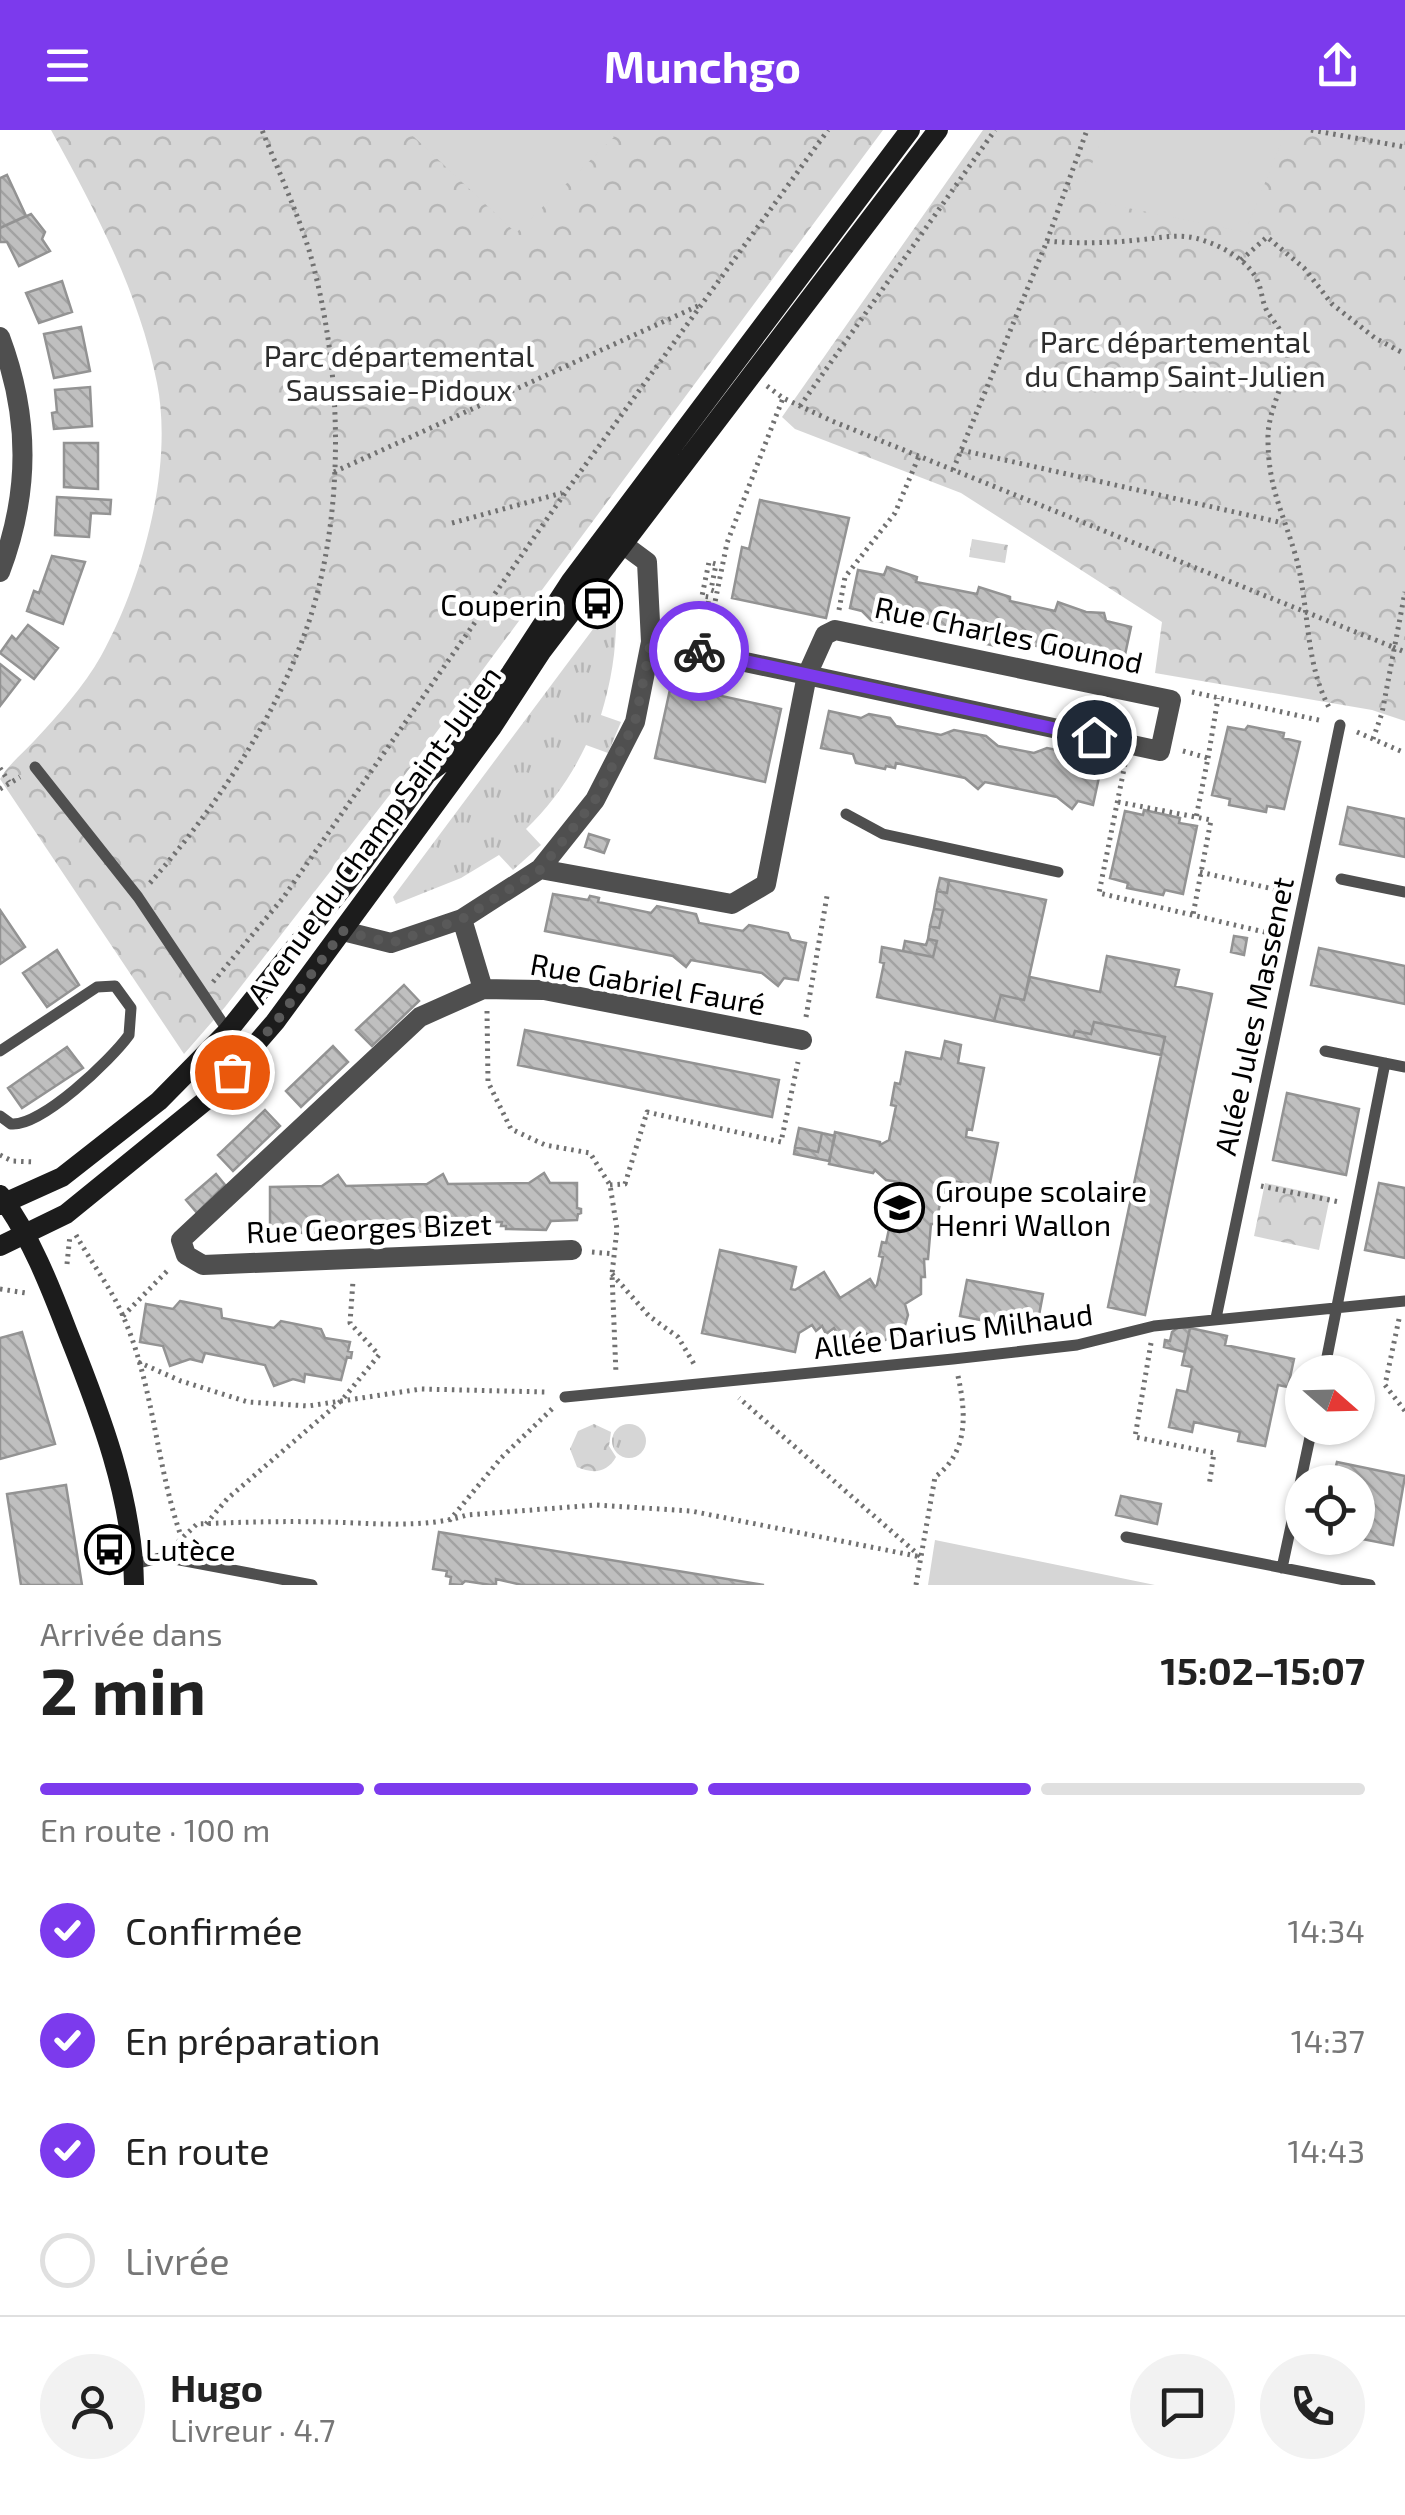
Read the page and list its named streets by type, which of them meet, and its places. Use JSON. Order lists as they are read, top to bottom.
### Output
{
  "streets": {
    "main road": ["Avenue du Champ Saint-Julien"],
    "street": ["Rue Charles Gounod", "Rue Gabriel Fauré", "Rue Georges Bizet"],
    "lane": ["Allée Jules Massenet", "Allée Darius Milhaud"]
  },
  "crossings": [
    ["Rue Gabriel Fauré", "Rue Georges Bizet"],
    ["Allée Jules Massenet", "Allée Darius Milhaud"]
  ],
  "parks": ["Parc départemental du Champ Saint-Julien", "Parc départemental Saussaie-Pidoux"],
  "places": {
    "bus stop": ["Couperin", "Lutèce"],
    "school or university": ["Groupe scolaire Henri Wallon"]
  },
  "north": "right",
  "page": {
    "header": "Munchgo",
    "heading": ["2 min", "Arrivée dans", "15:02–15:07"],
    "panel": ["Hugo", "Livreur · 4.7"],
    "bar": "En route · 100 m",
    "list": [
      ["Confirmée", "14:34"],
      ["En préparation", "14:37"],
      ["En route", "14:43"],
      "Livrée"
    ]
  }
}
